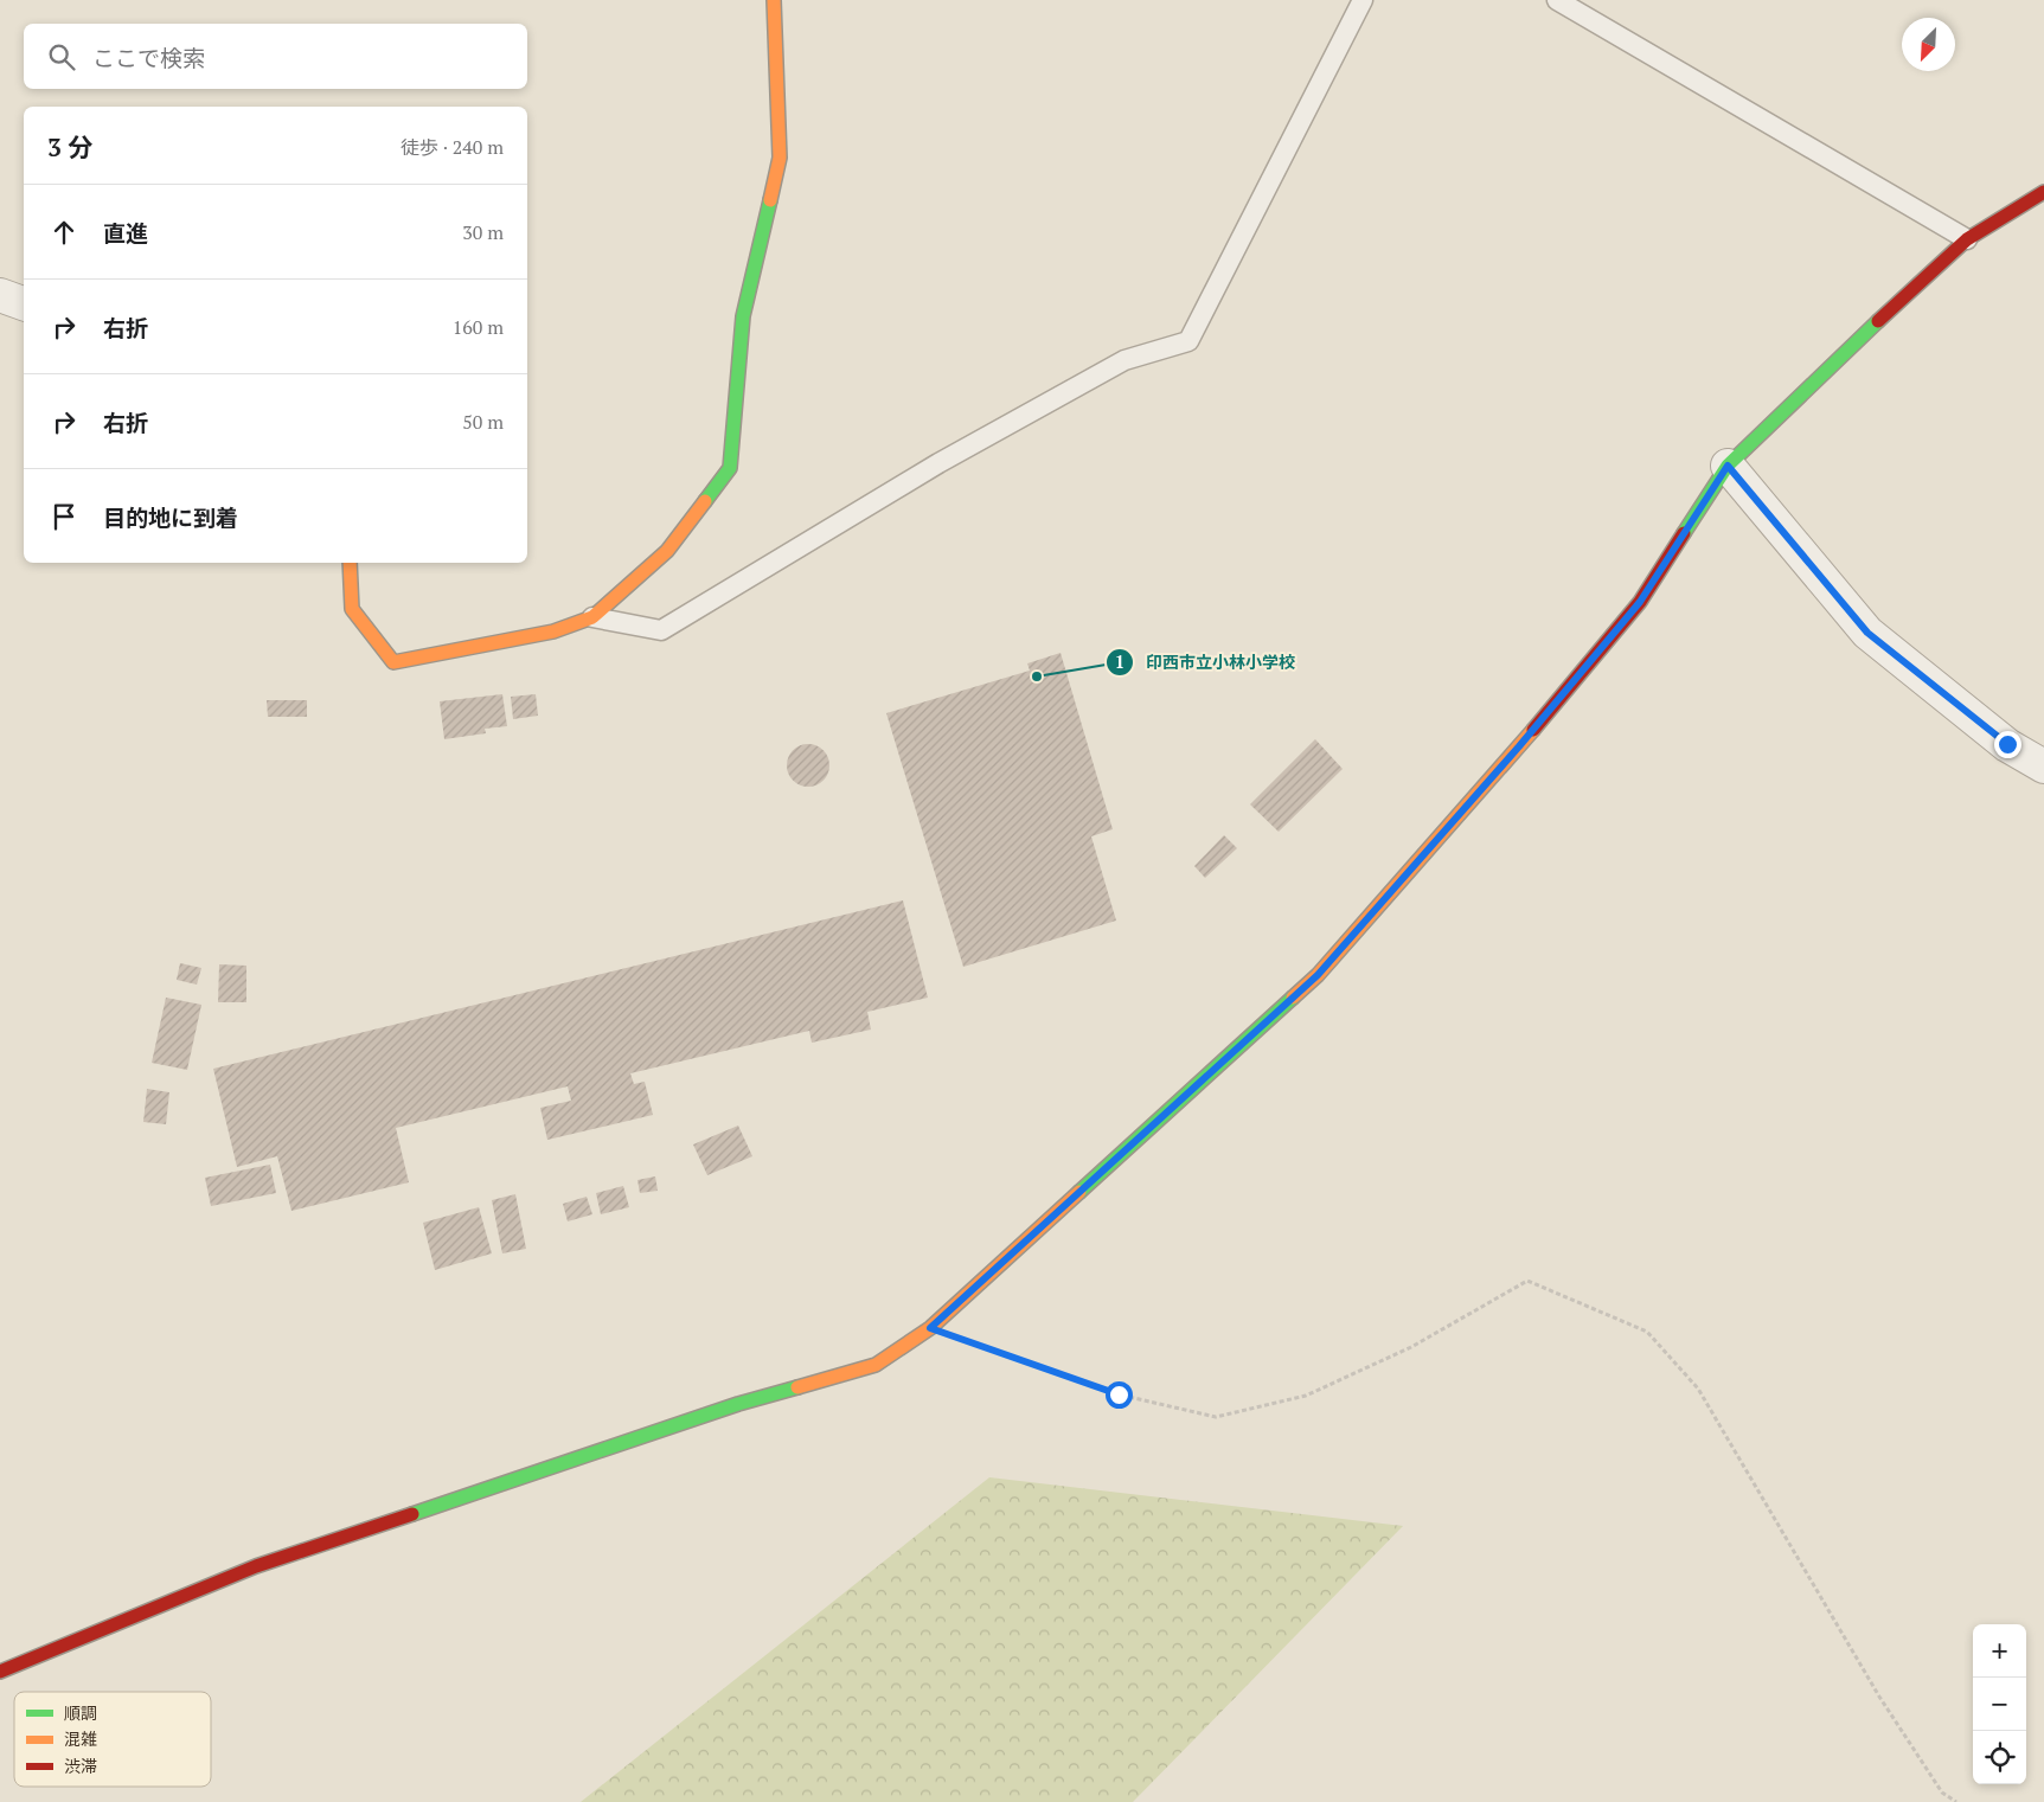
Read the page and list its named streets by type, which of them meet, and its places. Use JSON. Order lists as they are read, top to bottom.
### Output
{
  "places": ["印西市立小林小学校"],
  "legend": ["順調", "混雑", "渋滞"],
  "north": "bottom left",
  "page": {
    "search": "ここで検索",
    "heading": ["3 分", "徒歩 · 240 m"],
    "list": [
      ["直進", "30 m"],
      ["右折", "160 m"],
      ["右折", "50 m"],
      "目的地に到着"
    ],
    "map_buttons": ["+", "−"]
  }
}
